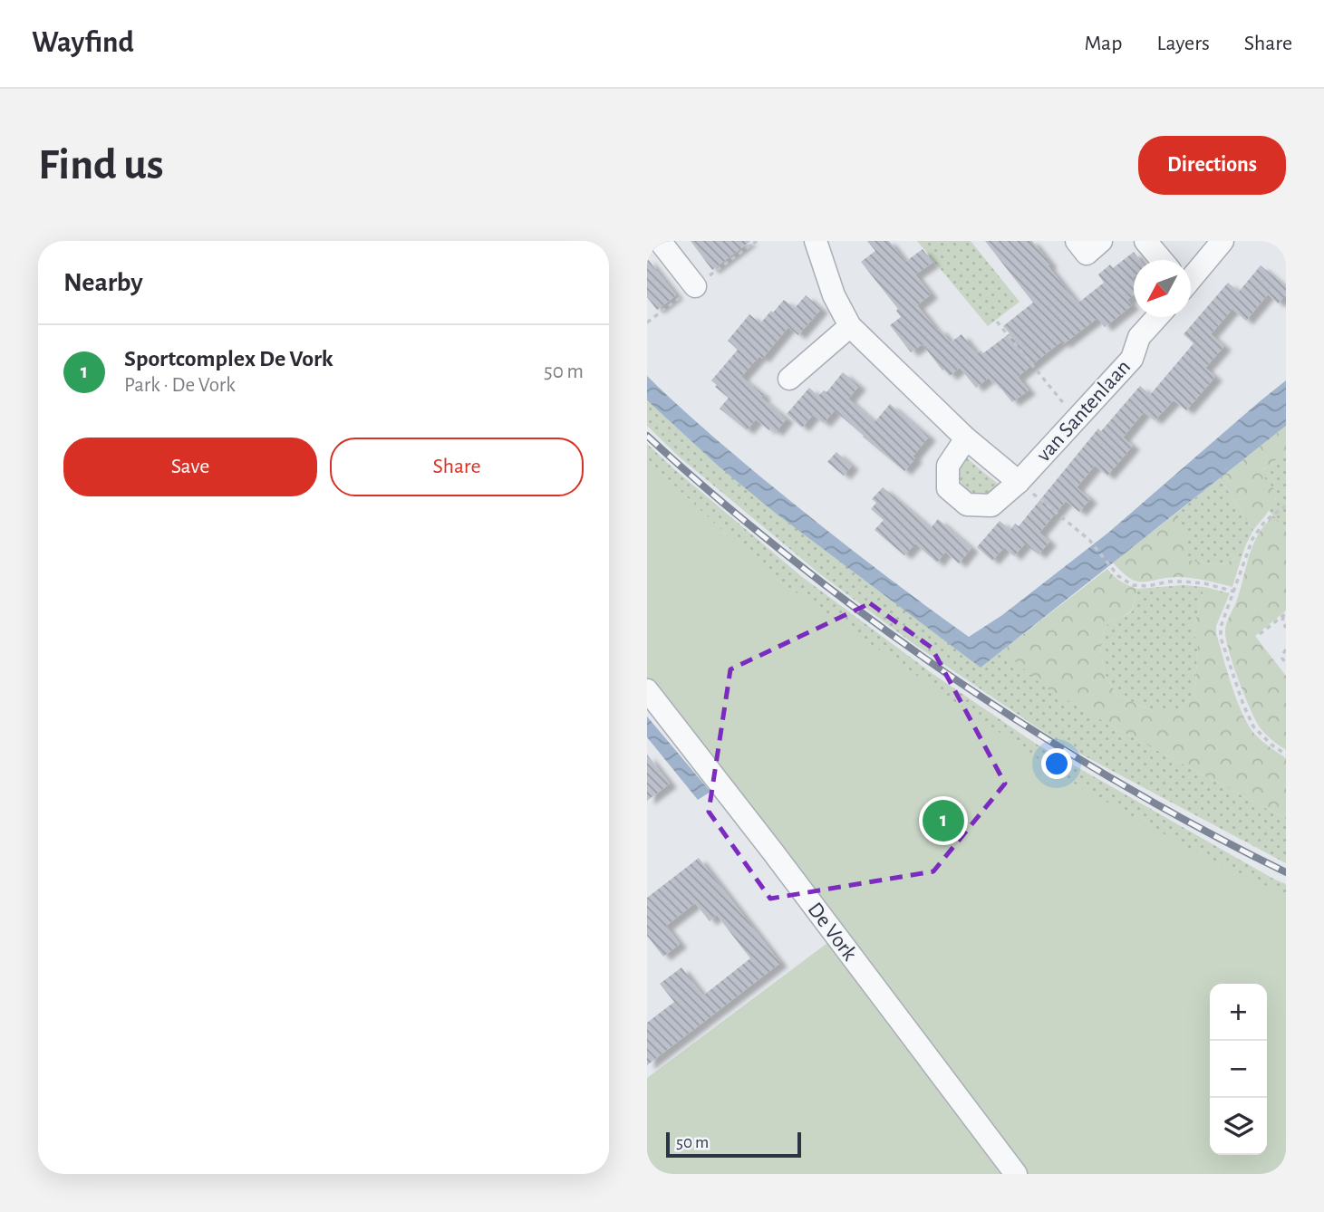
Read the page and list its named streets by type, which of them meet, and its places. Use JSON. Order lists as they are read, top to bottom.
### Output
{
  "streets": {
    "street": ["van Santenlaan", "De Vork"]
  },
  "scale_bar": "50 m",
  "north": "bottom left",
  "page": {
    "header": "Wayfind",
    "nav": ["Map", "Layers", "Share"],
    "buttons": [
      "Directions",
      ["Save", "Share"]
    ],
    "title": "Find us",
    "heading": "Nearby",
    "list": [
      {
        "mark": "1",
        "name": "Sportcomplex De Vork",
        "note": "Park · De Vork",
        "value": "50 m"
      }
    ],
    "pins": "1",
    "map_buttons": ["+", "−"],
    "scale": "50 m"
  }
}
